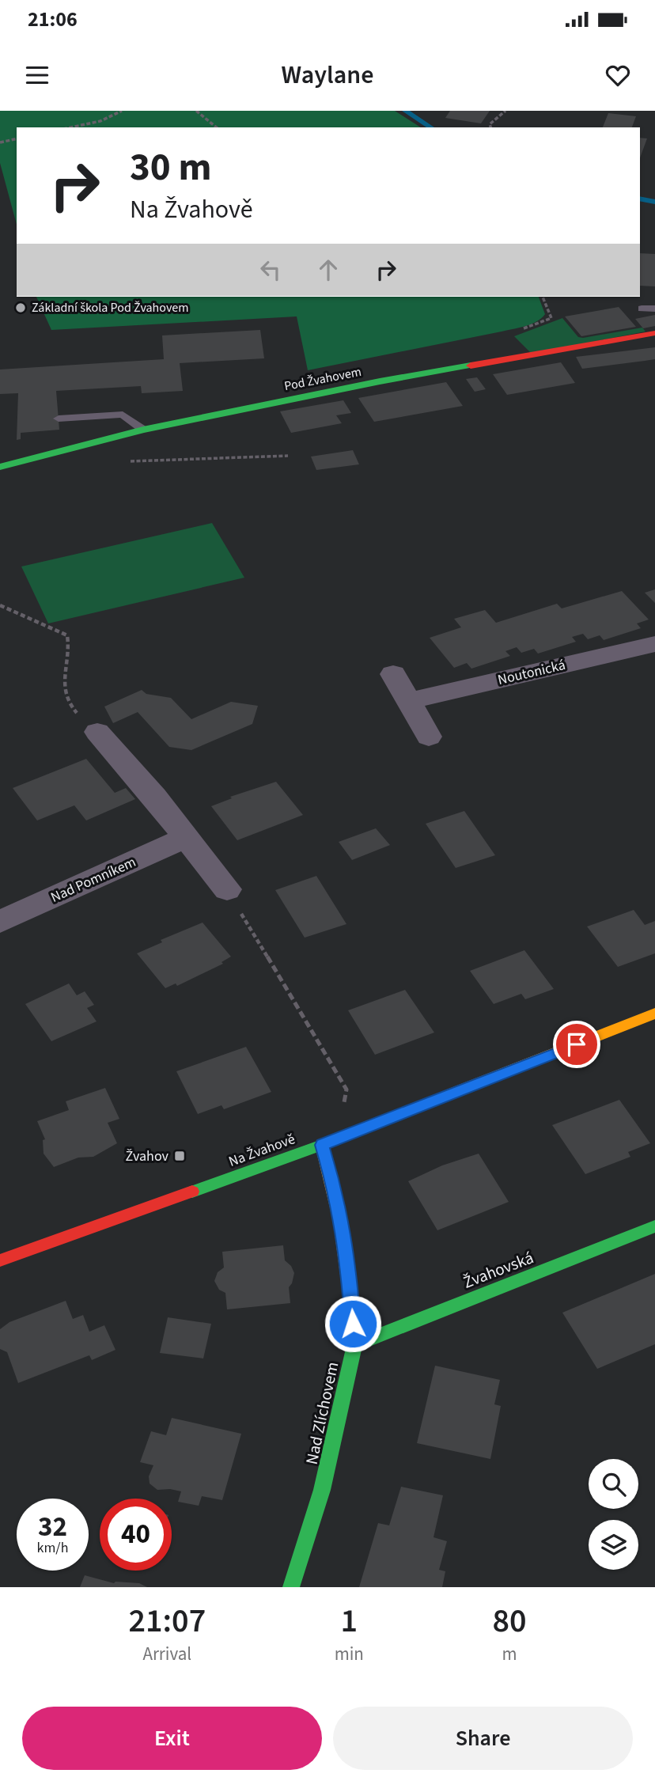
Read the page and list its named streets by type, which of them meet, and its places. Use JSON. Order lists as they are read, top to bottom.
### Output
{
  "streets": {
    "street": [
      "Pod Žvahovem",
      "Noutonická",
      "Nad Pomníkem",
      "Na Žvahově",
      "Žvahovská",
      "Nad Zlíchovem"
    ]
  },
  "crossings": [
    ["Na Žvahově", "Nad Zlíchovem"],
    ["Žvahovská", "Nad Zlíchovem"]
  ],
  "places": {
    "other": ["Základní škola Pod Žvahovem"],
    "transit": ["Žvahov"]
  },
  "page": {
    "status": "21:06",
    "header": "Waylane",
    "turn": ["30 m", "Na Žvahově"],
    "speed": "32 km/h",
    "limit": "40",
    "eta": [
      "21:07",
      "Arrival",
      "1",
      "min",
      "80",
      "m"
    ],
    "buttons": ["Exit", "Share"]
  }
}
